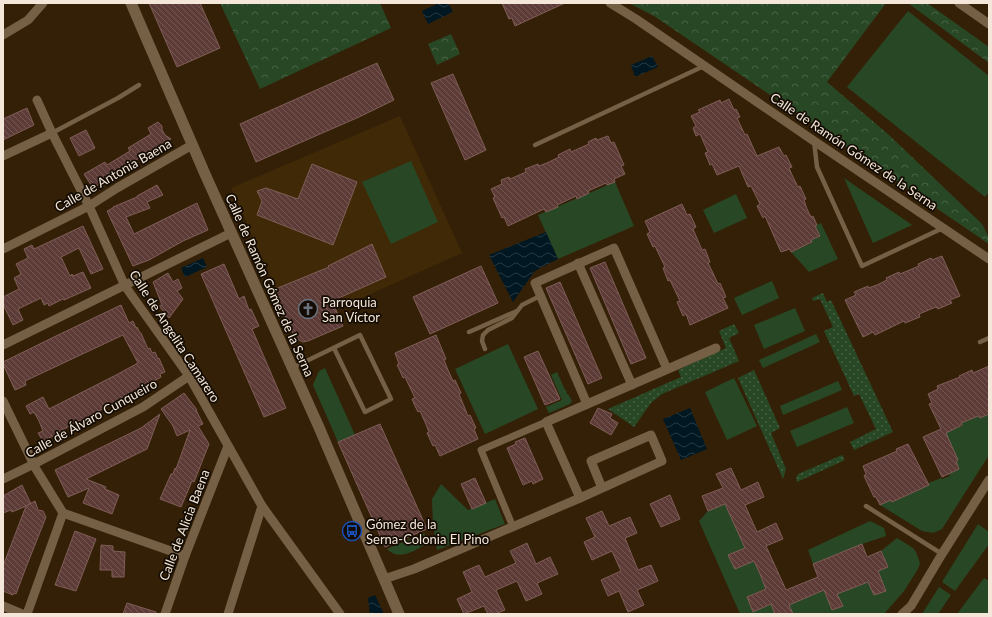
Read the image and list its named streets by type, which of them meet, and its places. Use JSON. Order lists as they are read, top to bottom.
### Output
{
  "streets": {
    "street": [
      "Calle de Ramón Gómez de la Serna",
      "Calle de Antonia Baena",
      "Calle de Angelita Camarero",
      "Calle de Álvaro Cunqueiro",
      "Calle de Alicia Baena"
    ]
  },
  "crossings": [
    ["Calle de Ramón Gómez de la Serna", "Calle de Antonia Baena"],
    ["Calle de Antonia Baena", "Calle de Angelita Camarero"],
    ["Calle de Angelita Camarero", "Calle de Álvaro Cunqueiro"],
    ["Calle de Angelita Camarero", "Calle de Alicia Baena"]
  ],
  "places": {
    "church": ["Parroquia San Víctor"],
    "bus stop": ["Gómez de la Serna-Colonia El Pino"]
  }
}
